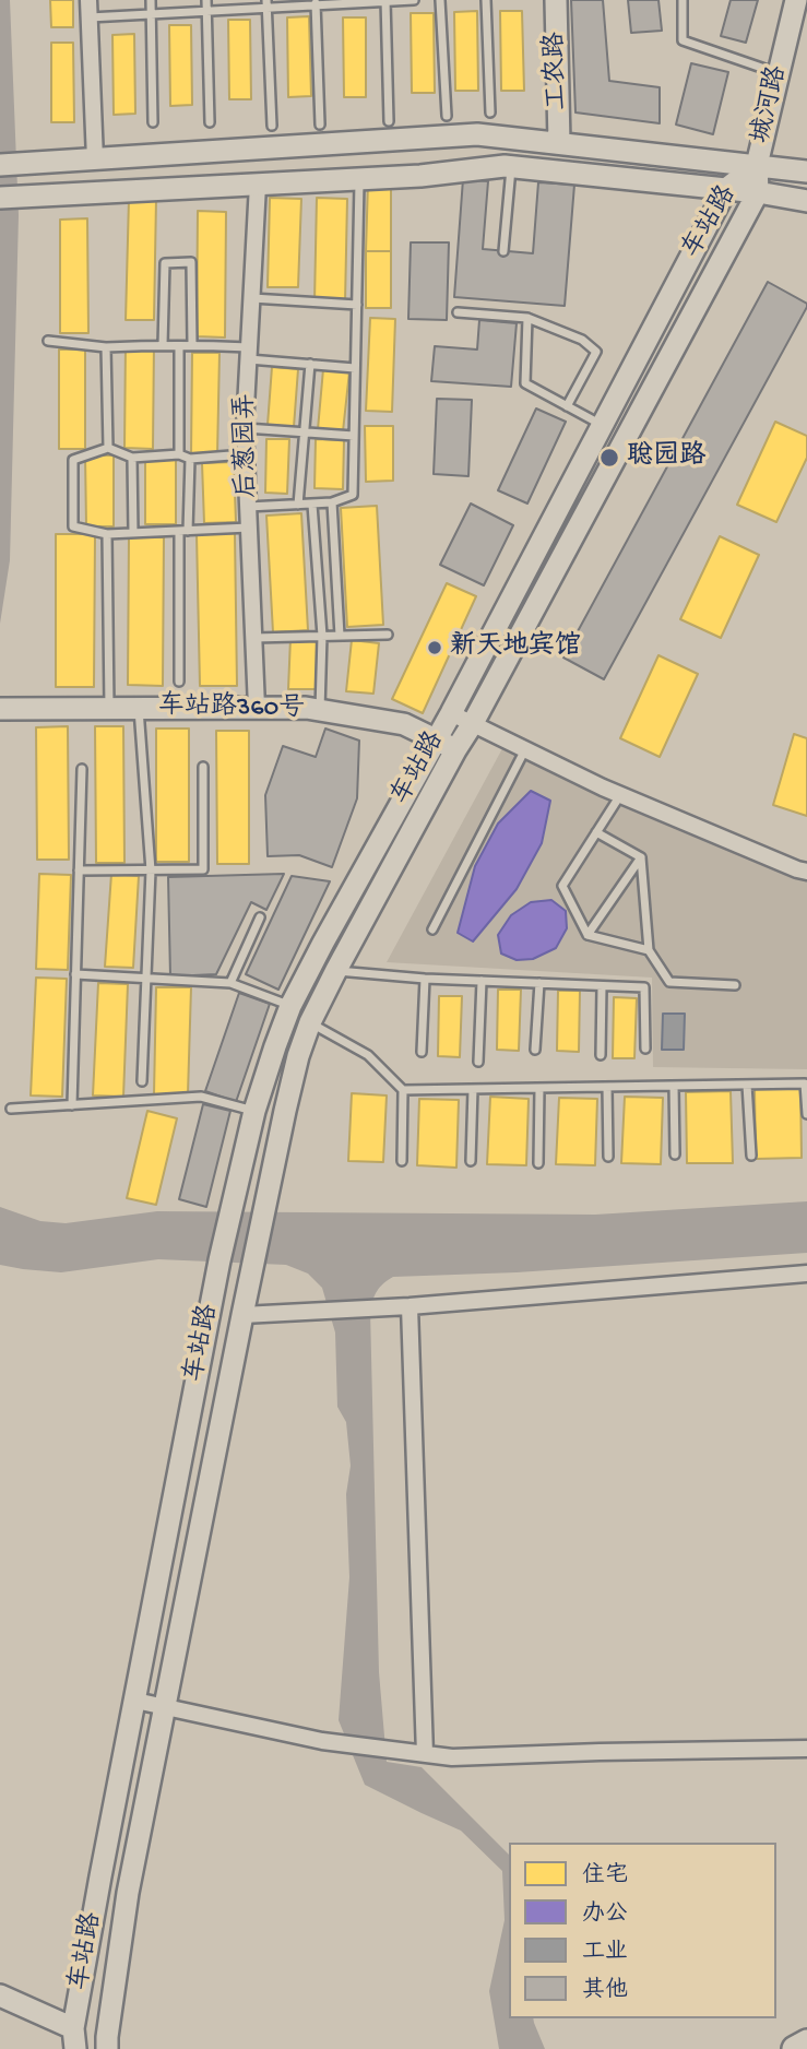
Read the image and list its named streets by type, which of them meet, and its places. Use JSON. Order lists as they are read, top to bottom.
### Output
{
  "streets": {
    "main road": [
      "工农路",
      "城河路",
      "车站路",
      "车站路360号"
    ],
    "street": ["后葱园弄"]
  },
  "crossings": [
    ["城河路", "车站路"],
    ["车站路", "车站路360号"],
    ["后葱园弄", "车站路360号"]
  ],
  "places": ["聪园路", "新天地宾馆"],
  "legend": [
    "住宅",
    "办公",
    "工业",
    "其他"
  ]
}
